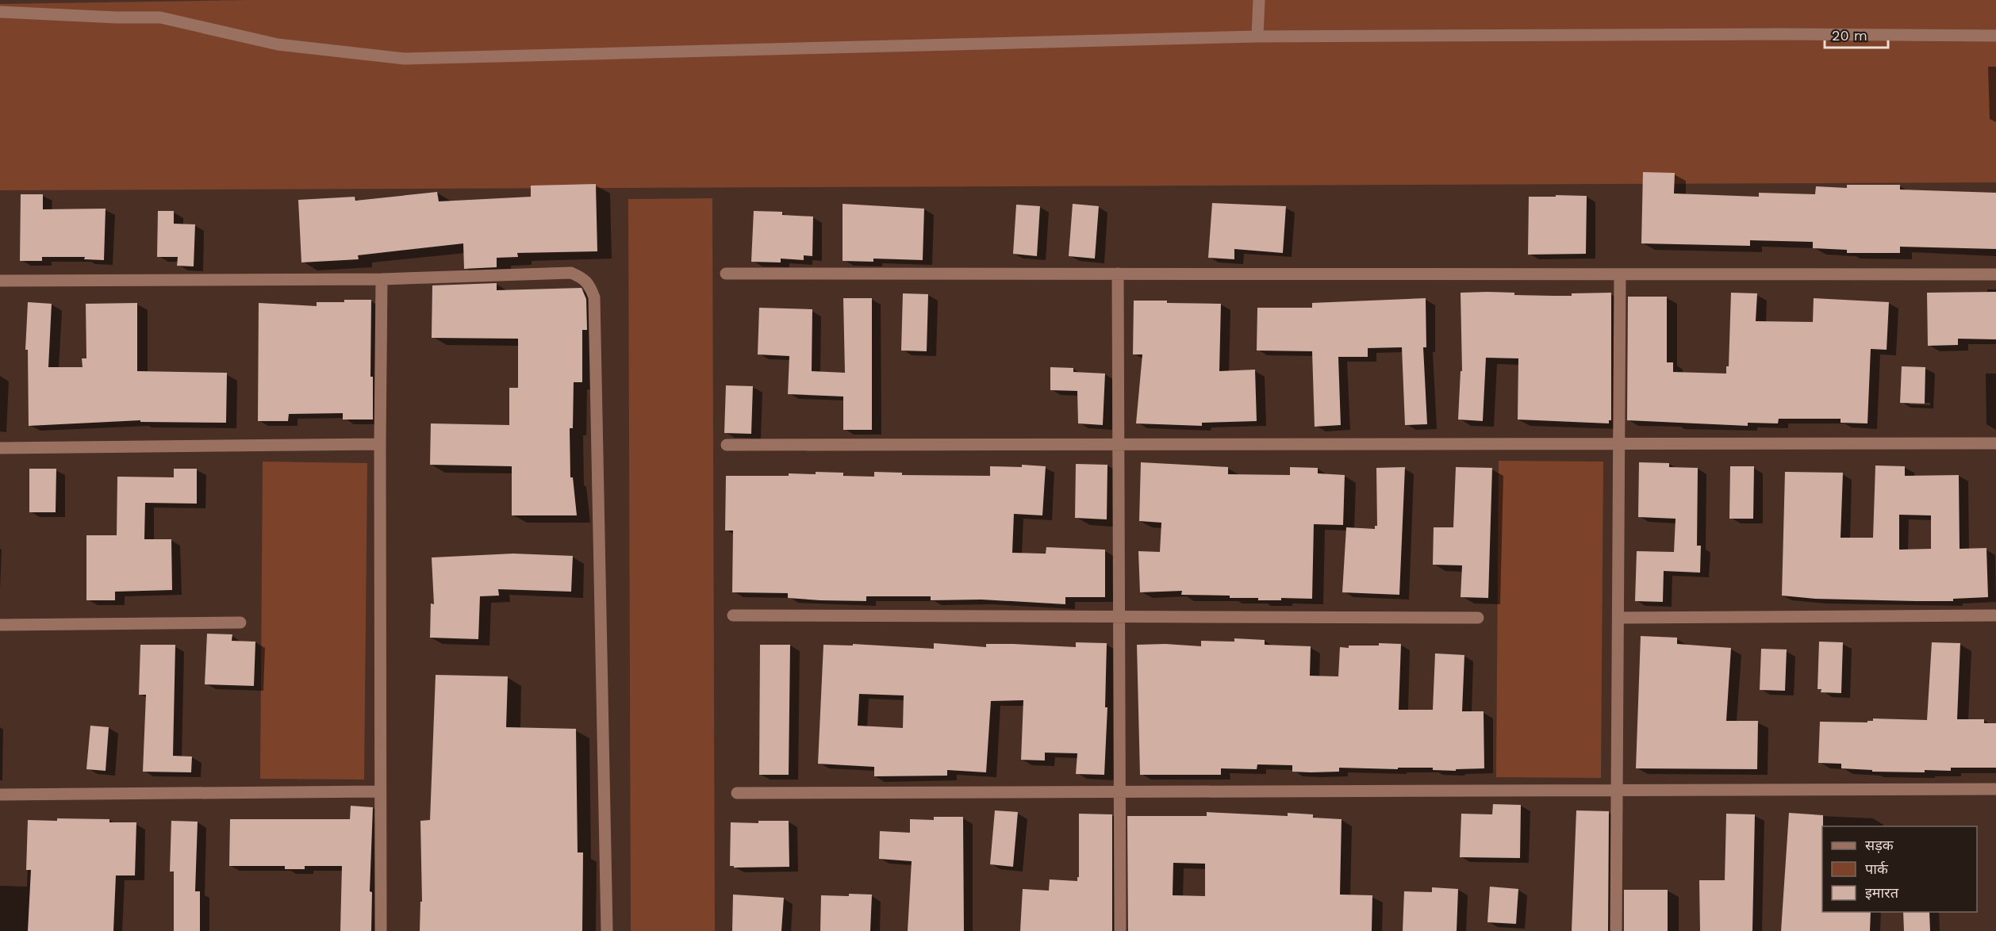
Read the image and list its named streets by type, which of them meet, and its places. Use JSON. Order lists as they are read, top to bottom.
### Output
{
  "legend": ["सड़क", "पार्क", "इमारत"],
  "scale_bar": "20 m"
}
